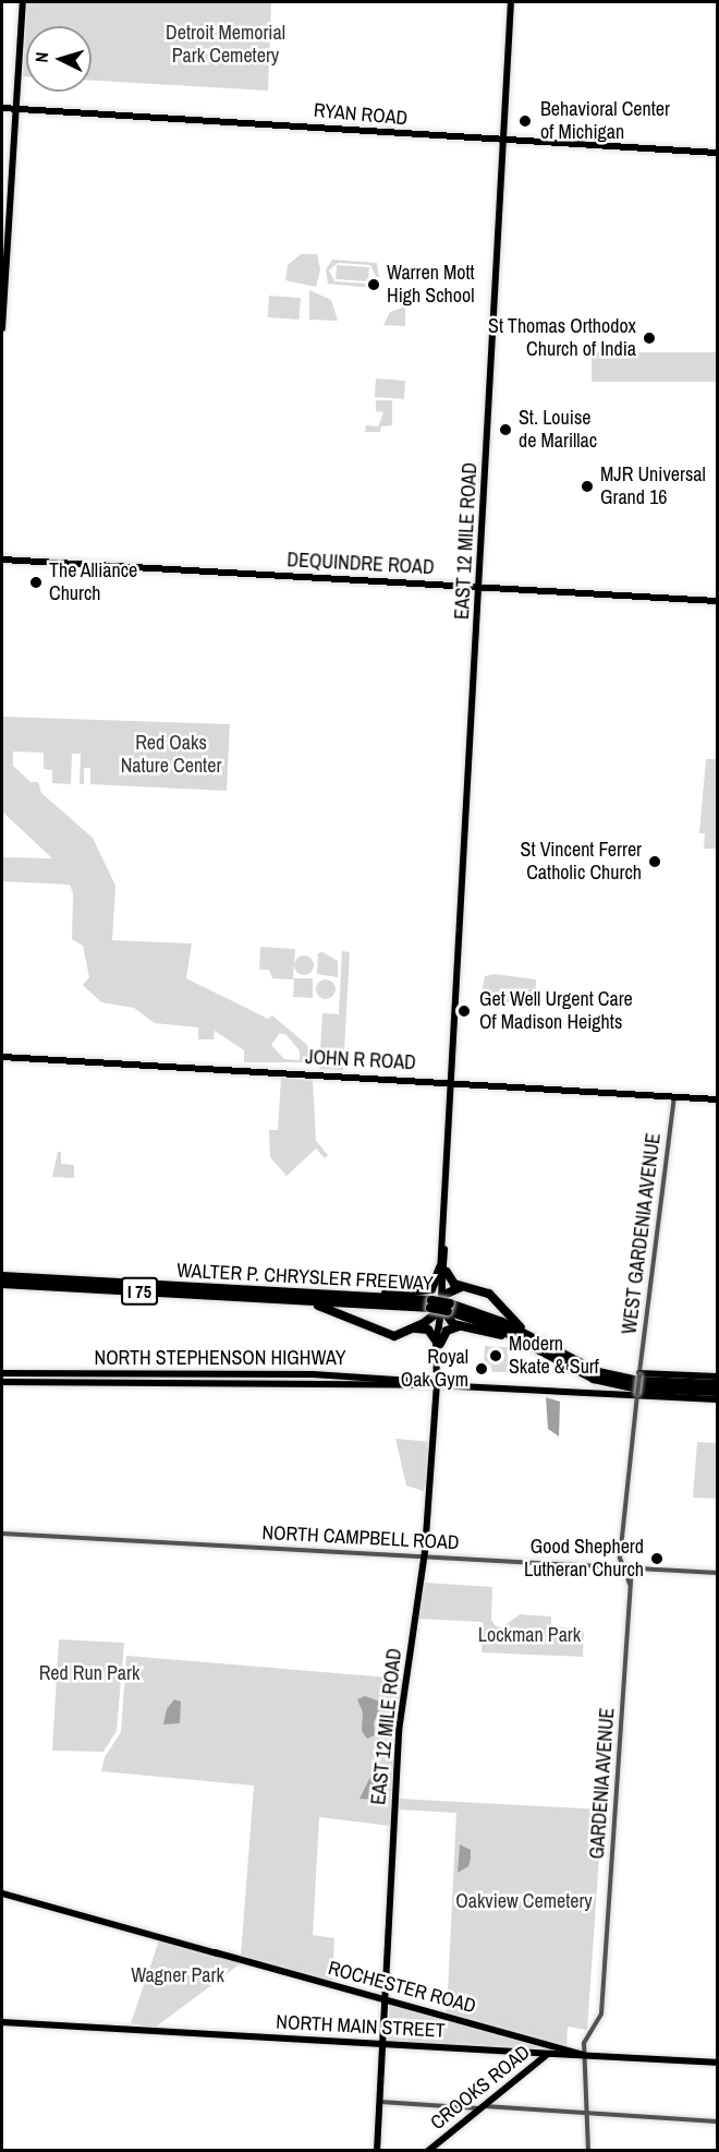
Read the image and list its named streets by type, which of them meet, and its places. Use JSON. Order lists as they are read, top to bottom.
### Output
{
  "streets": {
    "highway": ["WALTER P. CHRYSLER FREEWAY", "I 75"],
    "main road": [
      "RYAN ROAD",
      "EAST 12 MILE ROAD",
      "DEQUINDRE ROAD",
      "JOHN R ROAD",
      "NORTH STEPHENSON HIGHWAY",
      "ROCHESTER ROAD",
      "NORTH MAIN STREET",
      "CROOKS ROAD"
    ],
    "street": ["WEST GARDENIA AVENUE", "NORTH CAMPBELL ROAD", "GARDENIA AVENUE"]
  },
  "crossings": [
    ["RYAN ROAD", "EAST 12 MILE ROAD"],
    ["EAST 12 MILE ROAD", "DEQUINDRE ROAD"],
    ["EAST 12 MILE ROAD", "JOHN R ROAD"],
    ["EAST 12 MILE ROAD", "WALTER P. CHRYSLER FREEWAY"],
    ["EAST 12 MILE ROAD", "I 75"],
    ["EAST 12 MILE ROAD", "NORTH STEPHENSON HIGHWAY"],
    ["EAST 12 MILE ROAD", "NORTH CAMPBELL ROAD"],
    ["EAST 12 MILE ROAD", "ROCHESTER ROAD"],
    ["EAST 12 MILE ROAD", "NORTH MAIN STREET"],
    ["JOHN R ROAD", "WEST GARDENIA AVENUE"],
    ["WALTER P. CHRYSLER FREEWAY", "I 75"],
    ["NORTH CAMPBELL ROAD", "GARDENIA AVENUE"],
    ["GARDENIA AVENUE", "ROCHESTER ROAD"],
    ["GARDENIA AVENUE", "NORTH MAIN STREET"],
    ["ROCHESTER ROAD", "NORTH MAIN STREET"],
    ["NORTH MAIN STREET", "CROOKS ROAD"]
  ],
  "parks": [
    "Detroit Memorial Park Cemetery",
    "Red Oaks Nature Center",
    "Lockman Park",
    "Red Run Park",
    "Oakview Cemetery",
    "Wagner Park"
  ],
  "places": [
    "Behavioral Center of Michigan",
    "Warren Mott High School",
    "St Thomas Orthodox Church of India",
    "St. Louise de Marillac",
    "MJR Universal Grand 16",
    "The Alliance Church",
    "St Vincent Ferrer Catholic Church",
    "Get Well Urgent Care Of Madison Heights",
    "Modern Skate & Surf",
    "Royal Oak Gym",
    "Good Shepherd Lutheran Church"
  ],
  "north": "left"
}
